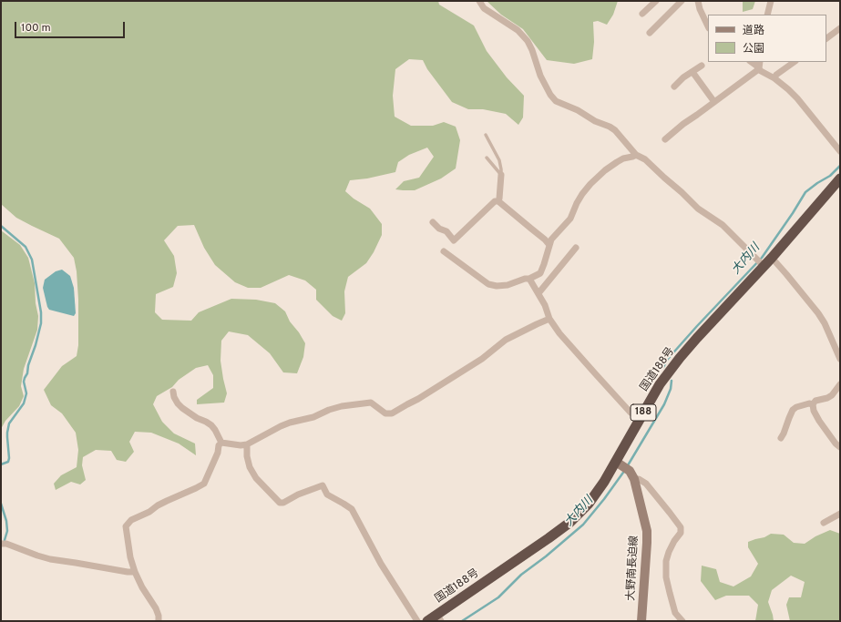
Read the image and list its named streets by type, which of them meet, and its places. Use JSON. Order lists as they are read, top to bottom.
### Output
{
  "streets": {
    "highway": ["国道188号", "188"],
    "main road": ["大野南長迫線"]
  },
  "water": ["大内川"],
  "legend": ["道路", "公園"],
  "scale_bar": "100 m"
}
